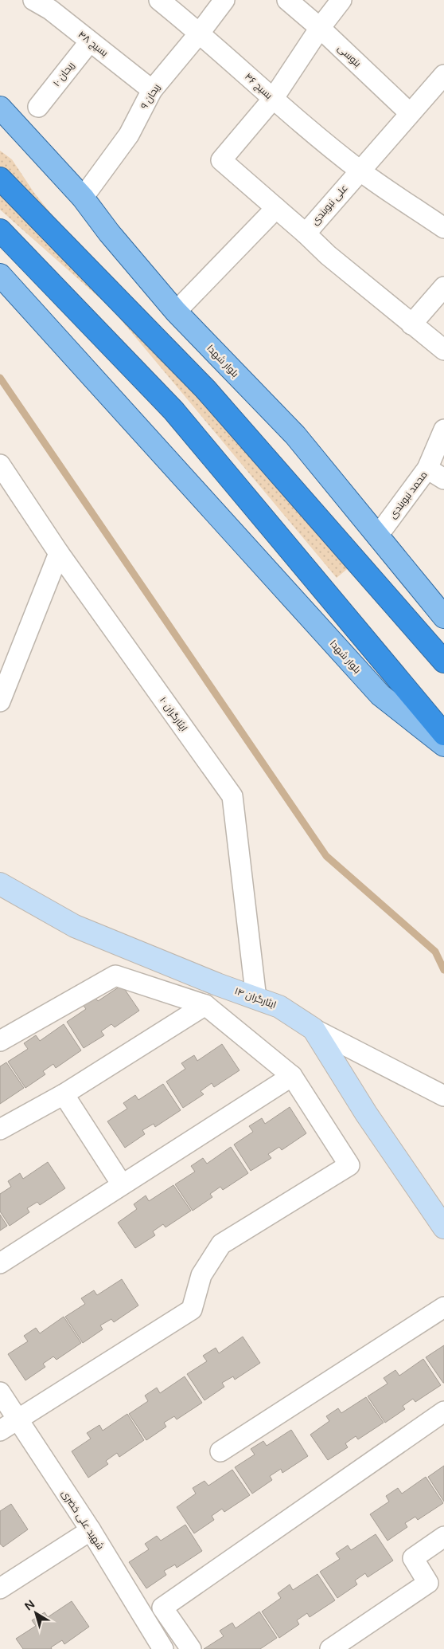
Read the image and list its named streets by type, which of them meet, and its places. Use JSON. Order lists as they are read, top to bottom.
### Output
{
  "streets": {
    "main road": ["بلوار شهدا"],
    "street": [
      "بسیج ۴۸",
      "بنوسی",
      "ریحان ۱۰",
      "بسیج ۴۶",
      "ریحان ۹",
      "علی نبوبندی",
      "محمد نبوبندی",
      "ایثارگران ۱۰",
      "ایثارگران ۱۴",
      "شهید علی خضری"
    ]
  },
  "crossings": [
    ["بسیج ۴۸", "ریحان ۱۰"],
    ["بسیج ۴۸", "ریحان ۹"],
    ["بنوسی", "علی نبوبندی"],
    ["بسیج ۴۶", "ریحان ۹"],
    ["بسیج ۴۶", "علی نبوبندی"],
    ["ریحان ۹", "بلوار شهدا"],
    ["بلوار شهدا", "محمد نبوبندی"],
    ["ایثارگران ۱۰", "ایثارگران ۱۴"]
  ],
  "north": "top left"
}
